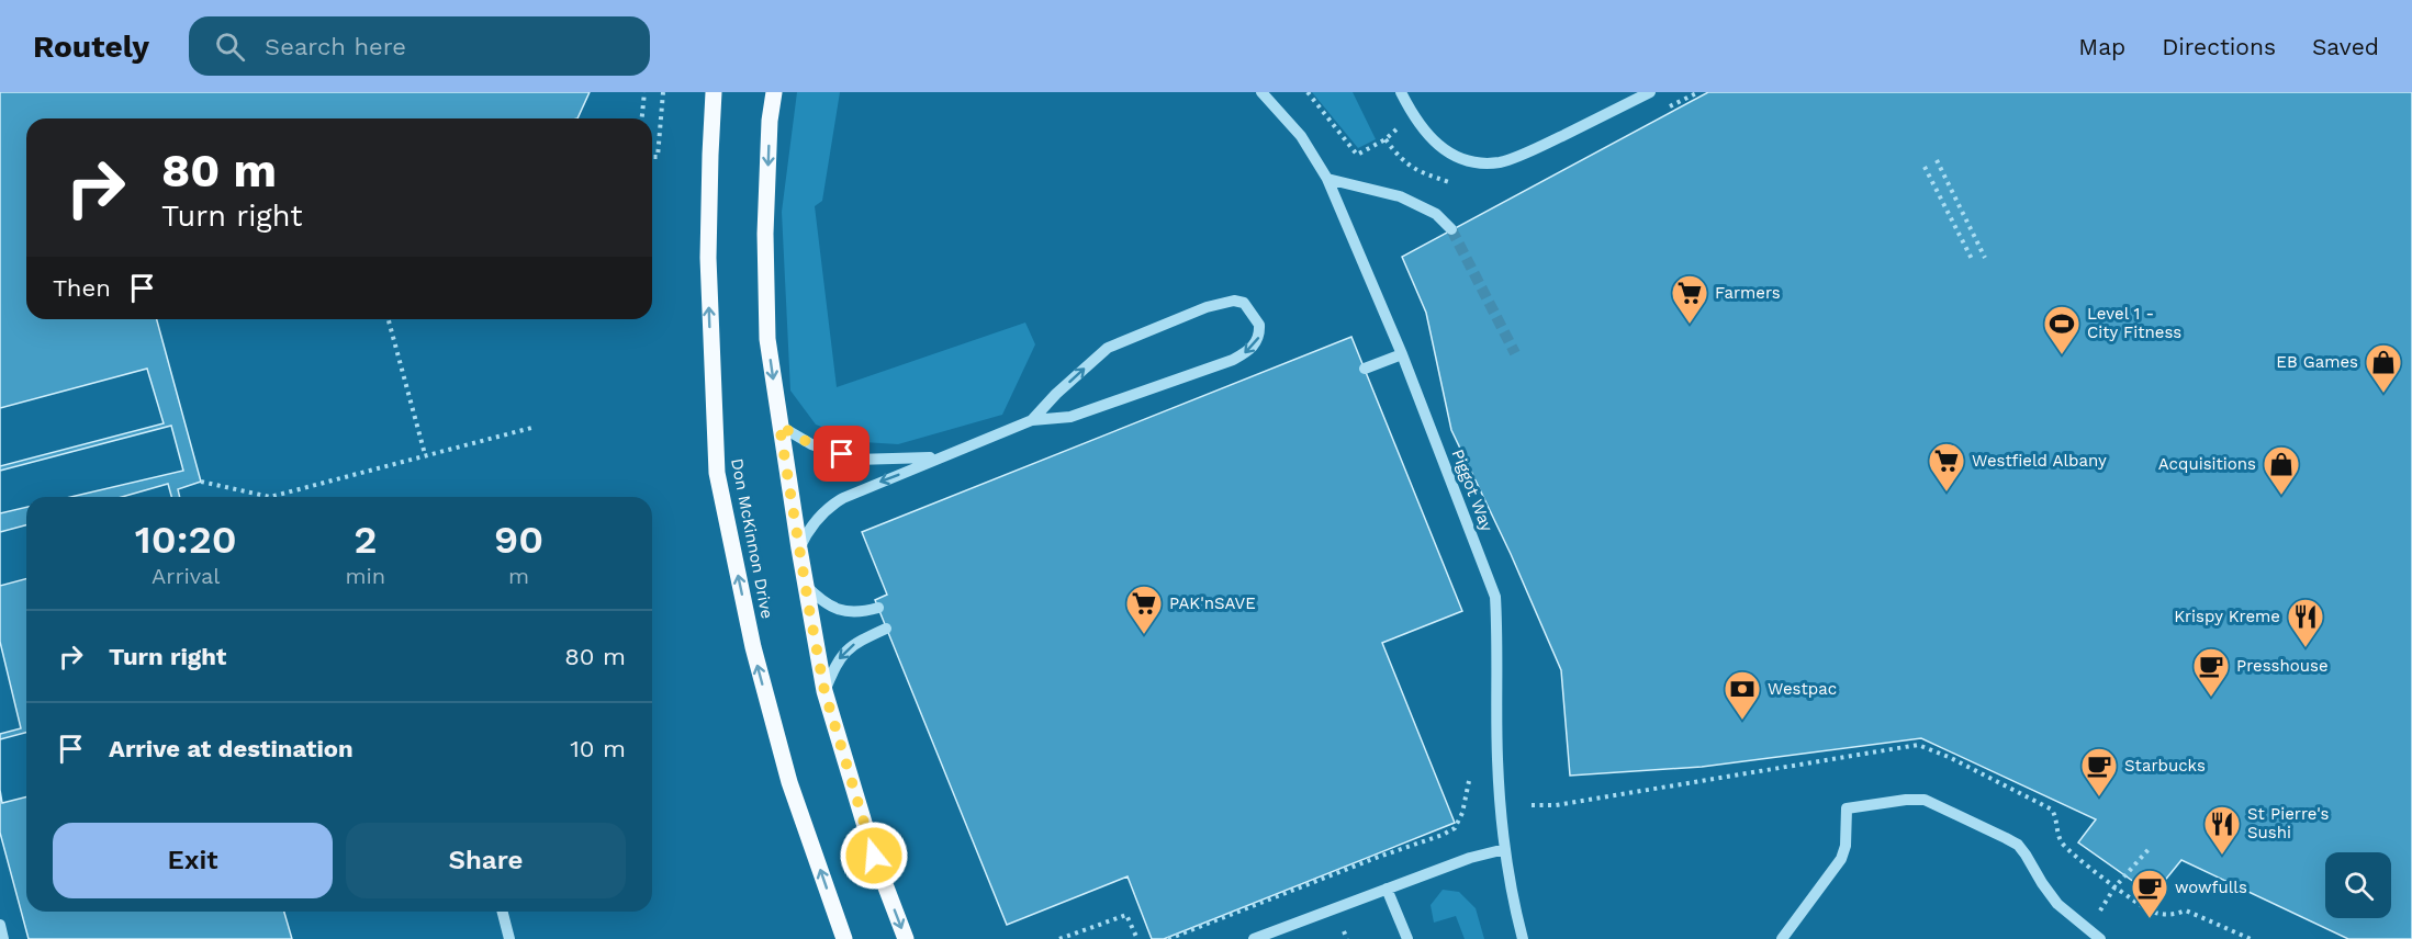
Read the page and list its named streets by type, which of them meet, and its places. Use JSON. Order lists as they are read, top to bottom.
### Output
{
  "streets": {
    "main road": ["Don McKinnon Drive"],
    "street": ["Piggot Way"]
  },
  "places": {
    "supermarket": ["Farmers", "Westfield Albany", "PAK'nSAVE"],
    "sports": ["Level 1 - City Fitness"],
    "shop": ["EB Games", "Acquisitions"],
    "restaurant": ["Krispy Kreme", "St Pierre's Sushi"],
    "cafe": ["Presshouse", "Starbucks", "wowfulls"],
    "bank": ["Westpac"]
  },
  "page": {
    "header": "Routely",
    "search": "Search here",
    "nav": ["Map", "Directions", "Saved"],
    "turn": ["80 m", "Turn right"],
    "then": "Then",
    "eta": [
      "10:20",
      "Arrival",
      "2",
      "min",
      "90",
      "m"
    ],
    "list": [
      {
        "name": "Turn right",
        "value": "80 m"
      },
      {
        "name": "Arrive at destination",
        "value": "10 m"
      }
    ],
    "buttons": ["Exit", "Share"]
  }
}
